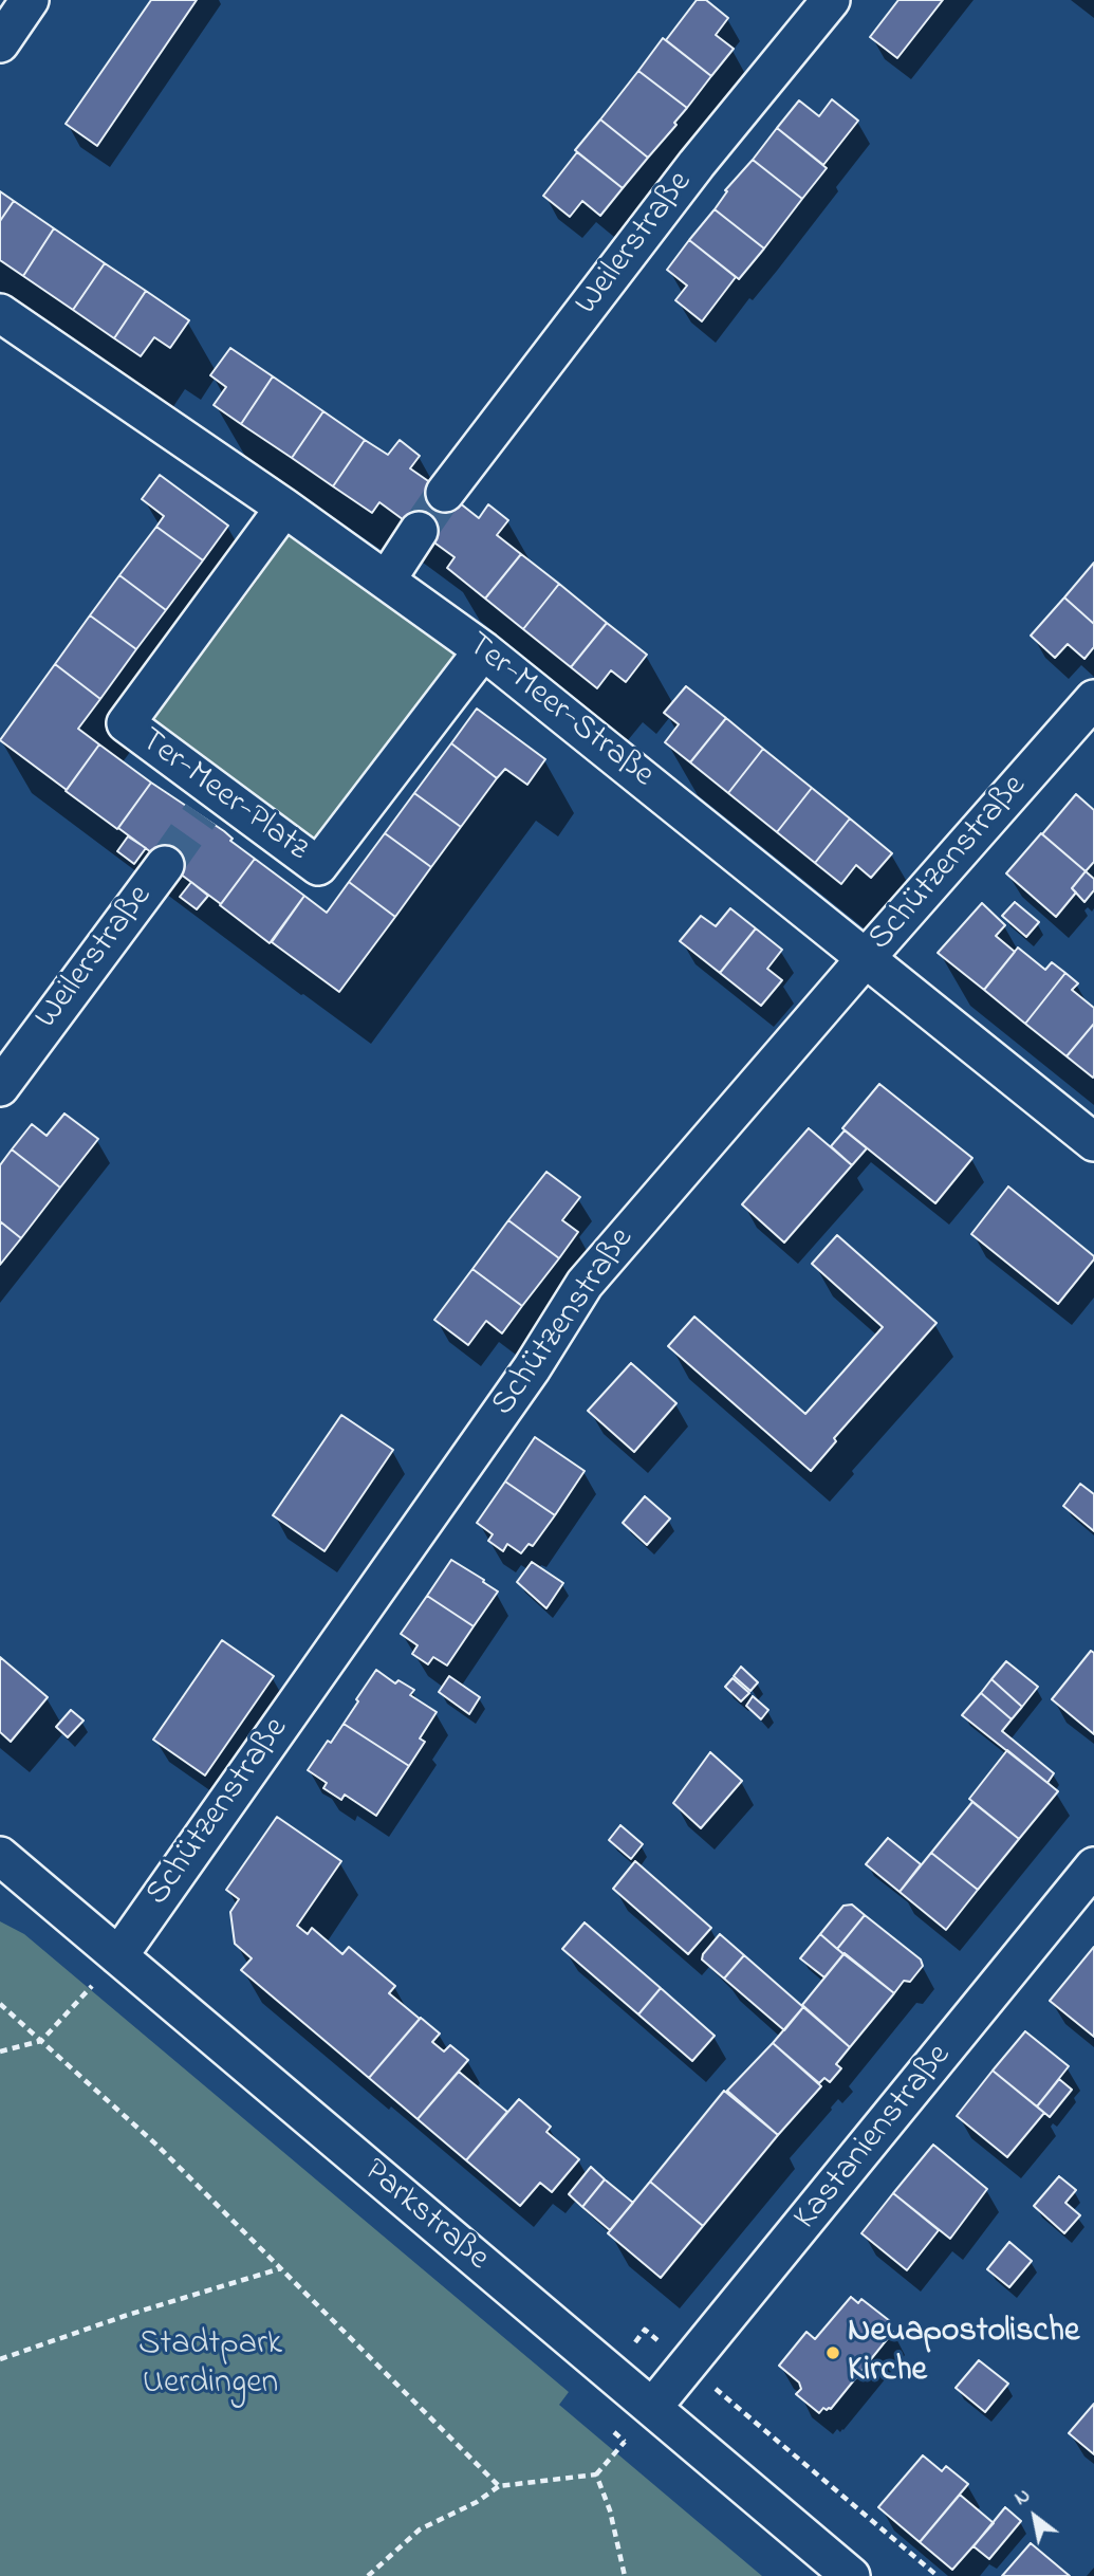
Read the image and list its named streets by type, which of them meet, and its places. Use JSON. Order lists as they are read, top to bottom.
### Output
{
  "streets": {
    "street": [
      "Weilerstraße",
      "Ter-Meer-Straße",
      "Ter-Meer-Platz",
      "Schützenstraße",
      "Kastanienstraße",
      "Parkstraße"
    ]
  },
  "crossings": [
    ["Ter-Meer-Straße", "Ter-Meer-Platz"],
    ["Ter-Meer-Straße", "Schützenstraße"],
    ["Schützenstraße", "Parkstraße"],
    ["Kastanienstraße", "Parkstraße"]
  ],
  "parks": ["Stadtpark Uerdingen"],
  "places": ["Neuapostolische Kirche"],
  "north": "top left"
}
